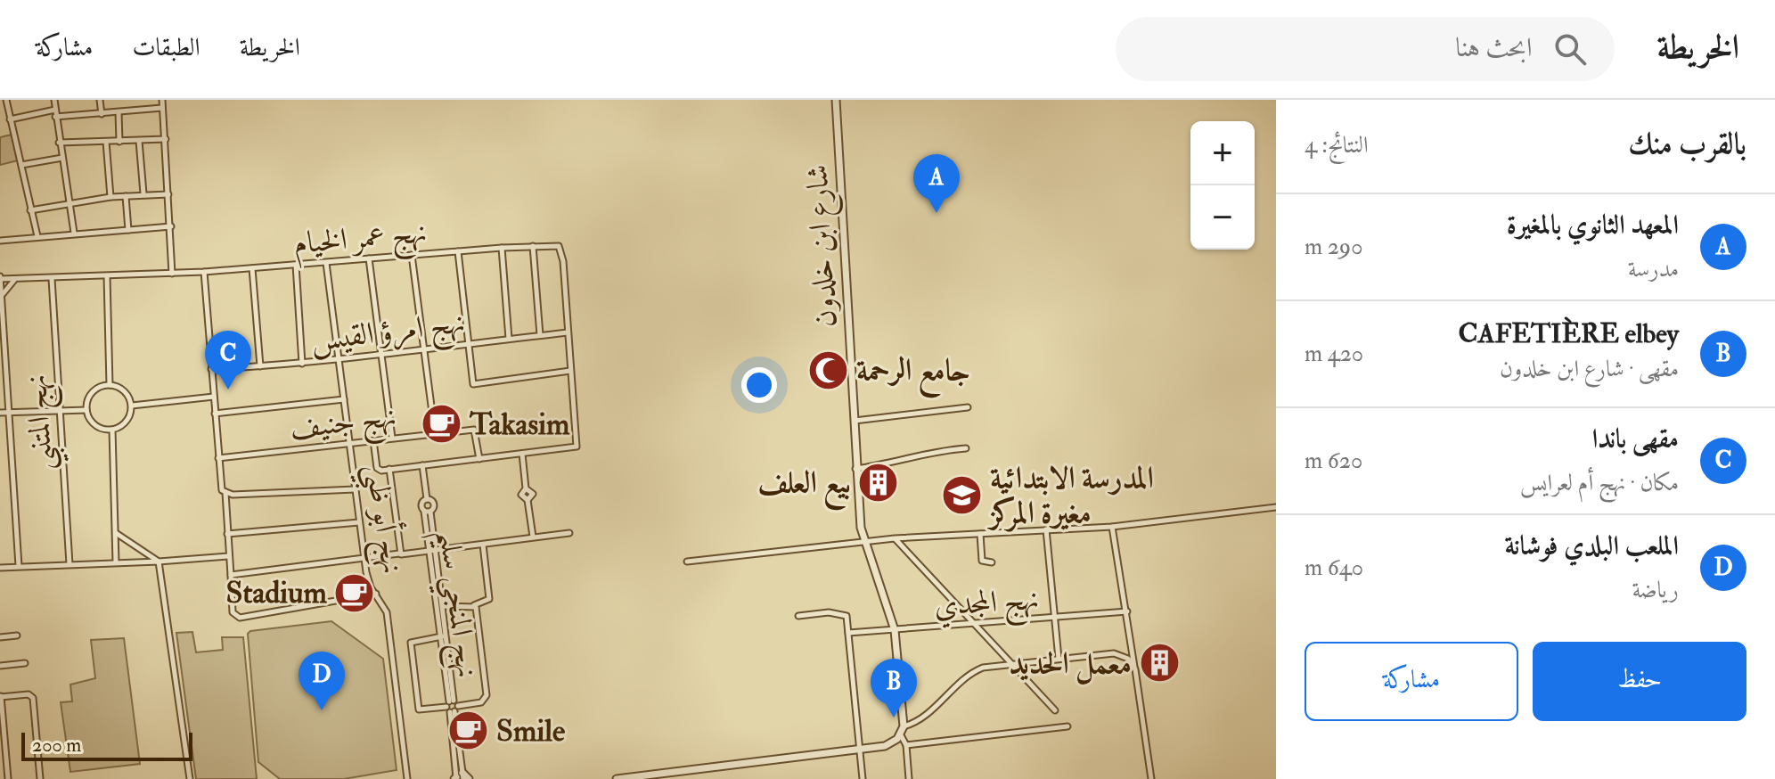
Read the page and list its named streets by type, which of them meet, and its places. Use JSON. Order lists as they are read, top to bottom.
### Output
{
  "streets": {
    "street": [
      "نهج عمر الخيام",
      "شارع ابن خلدون",
      "نهج امرؤ القيس",
      "نهج المتنبي",
      "نهج جنيف",
      "نهج أبو ظبي",
      "نهج المجدي",
      "نهج المنجي سليم"
    ]
  },
  "crossings": [
    ["نهج عمر الخيام", "نهج امرؤ القيس"],
    ["نهج عمر الخيام", "نهج المتنبي"],
    ["نهج عمر الخيام", "نهج أبو ظبي"],
    ["شارع ابن خلدون", "نهج المجدي"],
    ["نهج امرؤ القيس", "نهج أبو ظبي"],
    ["نهج جنيف", "نهج أبو ظبي"]
  ],
  "places": {
    "mosque": ["جامع الرحمة"],
    "cafe": ["Takasim", "Stadium", "Smile"],
    "building": ["بيع العلف", "معمل الحديد"],
    "school or university": ["المدرسة الابتدائية مغيرة المركز"]
  },
  "scale_bar": "200 m",
  "page": {
    "header": "الخريطة",
    "search": "ابحث هنا",
    "nav": ["الخريطة", "الطبقات", "مشاركة"],
    "heading": ["بالقرب منك", "النتائج: 4"],
    "map_buttons": ["+", "−"],
    "pins": [
      "A",
      "C",
      "D",
      "B"
    ],
    "list": [
      {
        "mark": "A",
        "name": "المعهد الثانوي بالمغيرة",
        "note": "مدرسة",
        "value": "290 m"
      },
      {
        "mark": "B",
        "name": "CAFETIÈRE elbey",
        "note": "مقهى · شارع ابن خلدون",
        "value": "420 m"
      },
      {
        "mark": "C",
        "name": "مقهى باندا",
        "note": "مكان · نهج أم لعرايس",
        "value": "620 m"
      },
      {
        "mark": "D",
        "name": "الملعب البلدي فوشانة",
        "note": "رياضة",
        "value": "640 m"
      }
    ],
    "buttons": ["حفظ", "مشاركة"],
    "scale": "200 m"
  }
}
